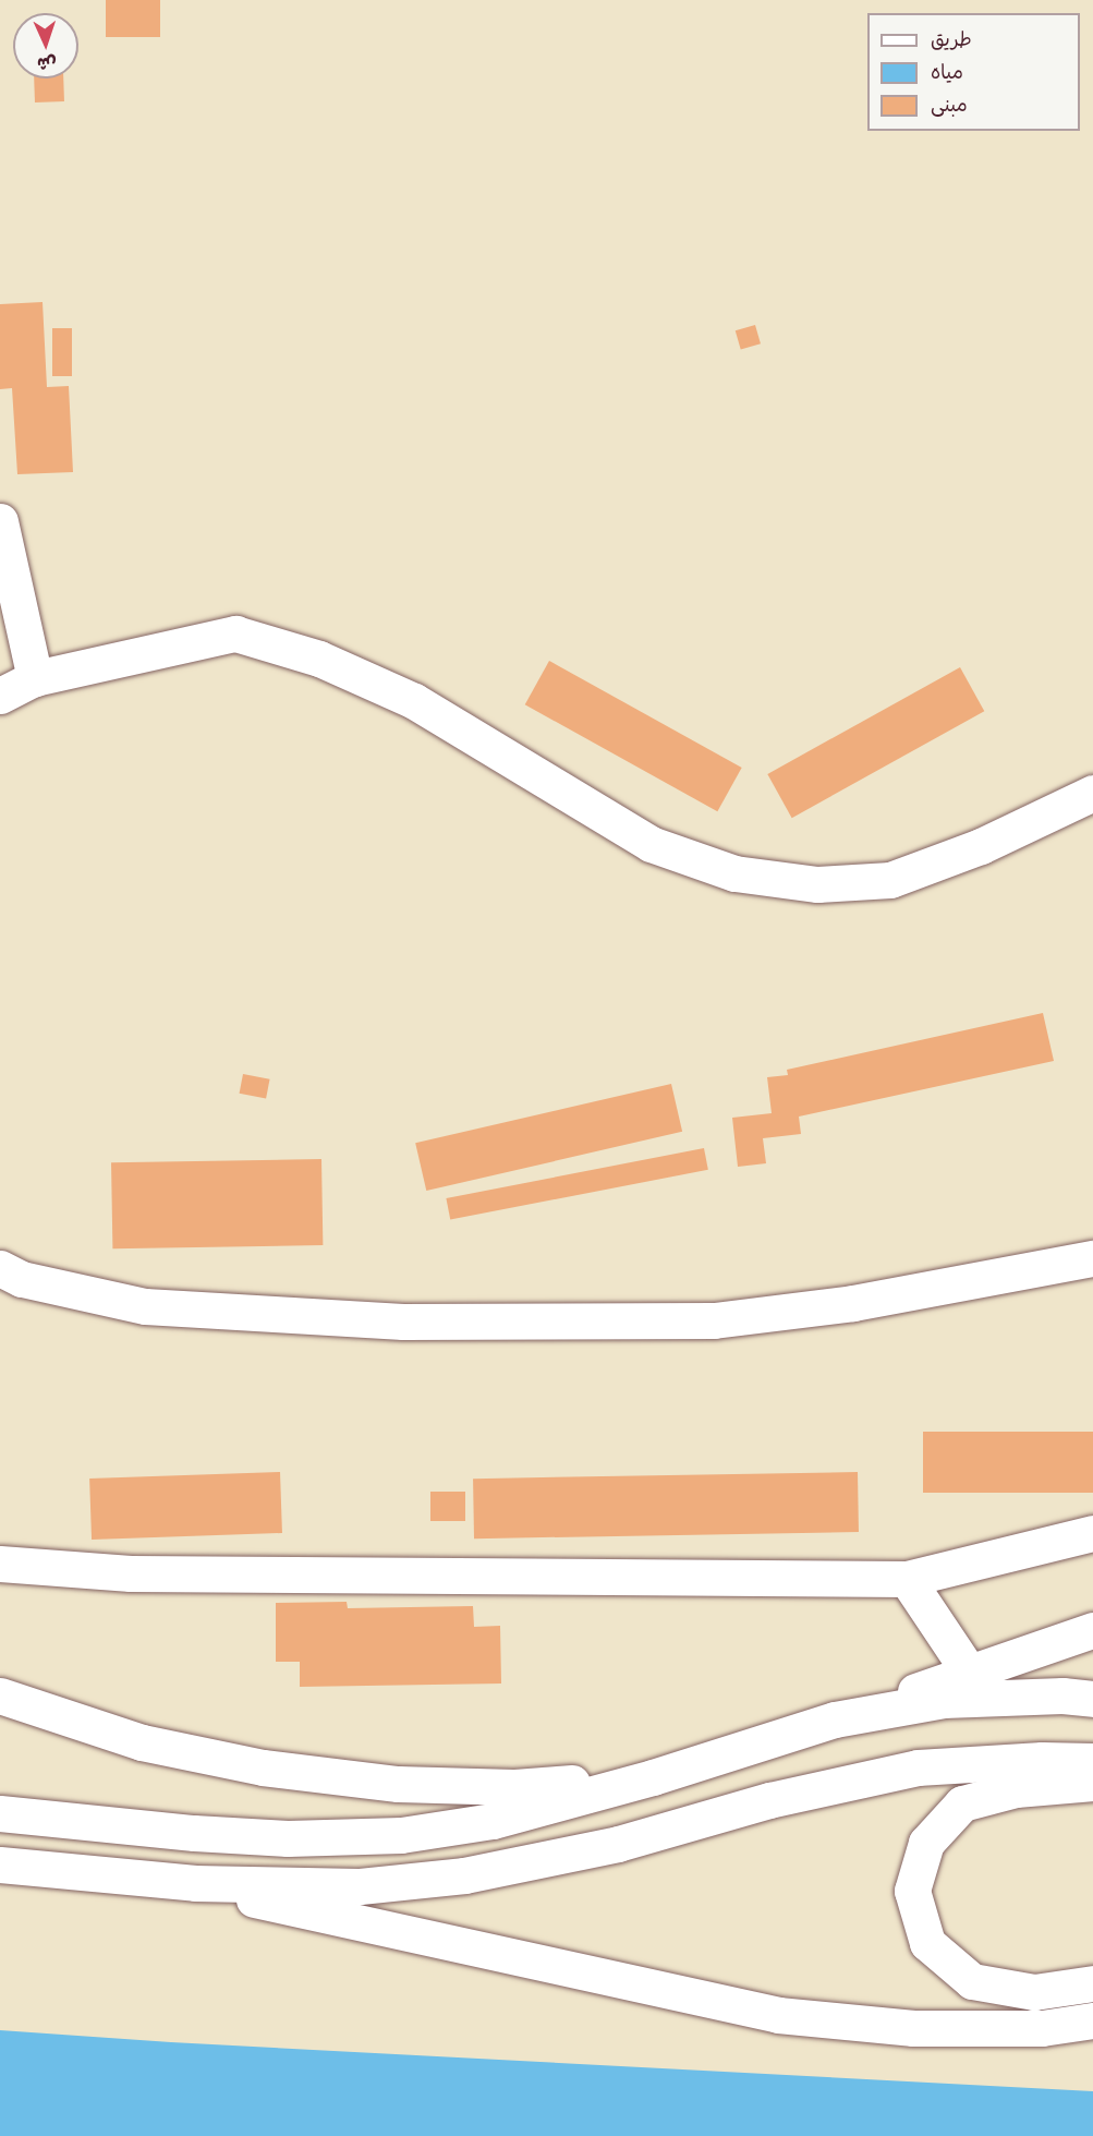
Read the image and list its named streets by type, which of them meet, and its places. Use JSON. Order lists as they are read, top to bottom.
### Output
{
  "legend": ["طريق", "مياه", "مبنى"],
  "north": "bottom"
}
